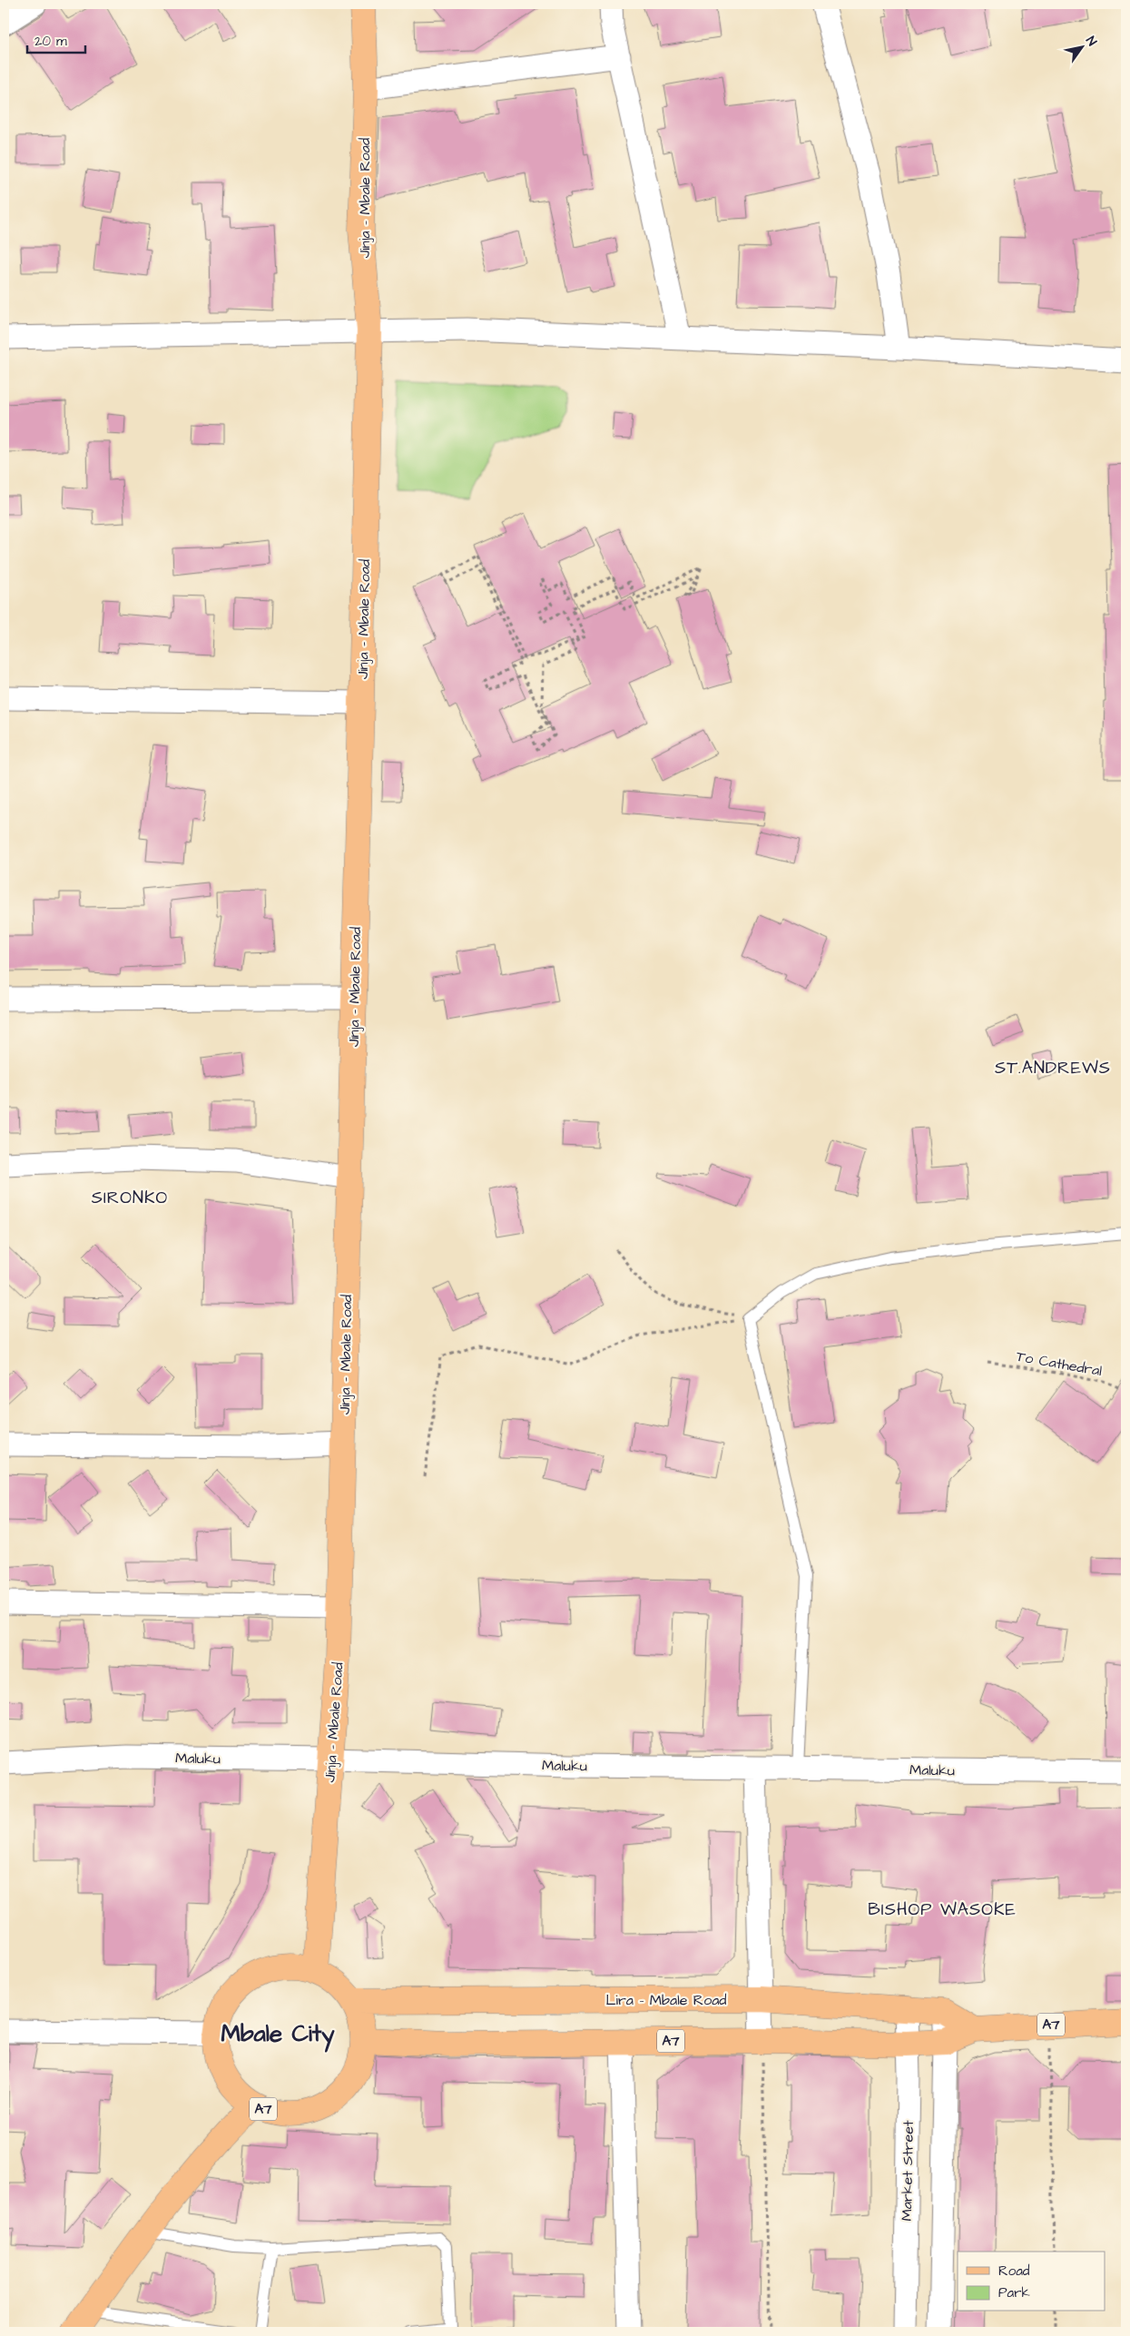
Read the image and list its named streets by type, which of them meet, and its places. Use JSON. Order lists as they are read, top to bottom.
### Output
{
  "streets": {
    "main road": ["Jinja - Mbale Road", "Lira - Mbale Road", "A7"],
    "street": ["Maluku", "Market Street"],
    "path": ["To Cathedral"]
  },
  "crossings": [
    ["Jinja - Mbale Road", "Maluku"],
    ["Jinja - Mbale Road", "Lira - Mbale Road"],
    ["Jinja - Mbale Road", "A7"],
    ["Lira - Mbale Road", "A7"],
    ["Lira - Mbale Road", "Market Street"],
    ["A7", "Market Street"]
  ],
  "districts": [
    "ST.ANDREWS",
    "SIRONKO",
    "BISHOP WASOKE",
    "Mbale City"
  ],
  "legend": ["Road", "Park"],
  "scale_bar": "20 m",
  "north": "top right"
}
